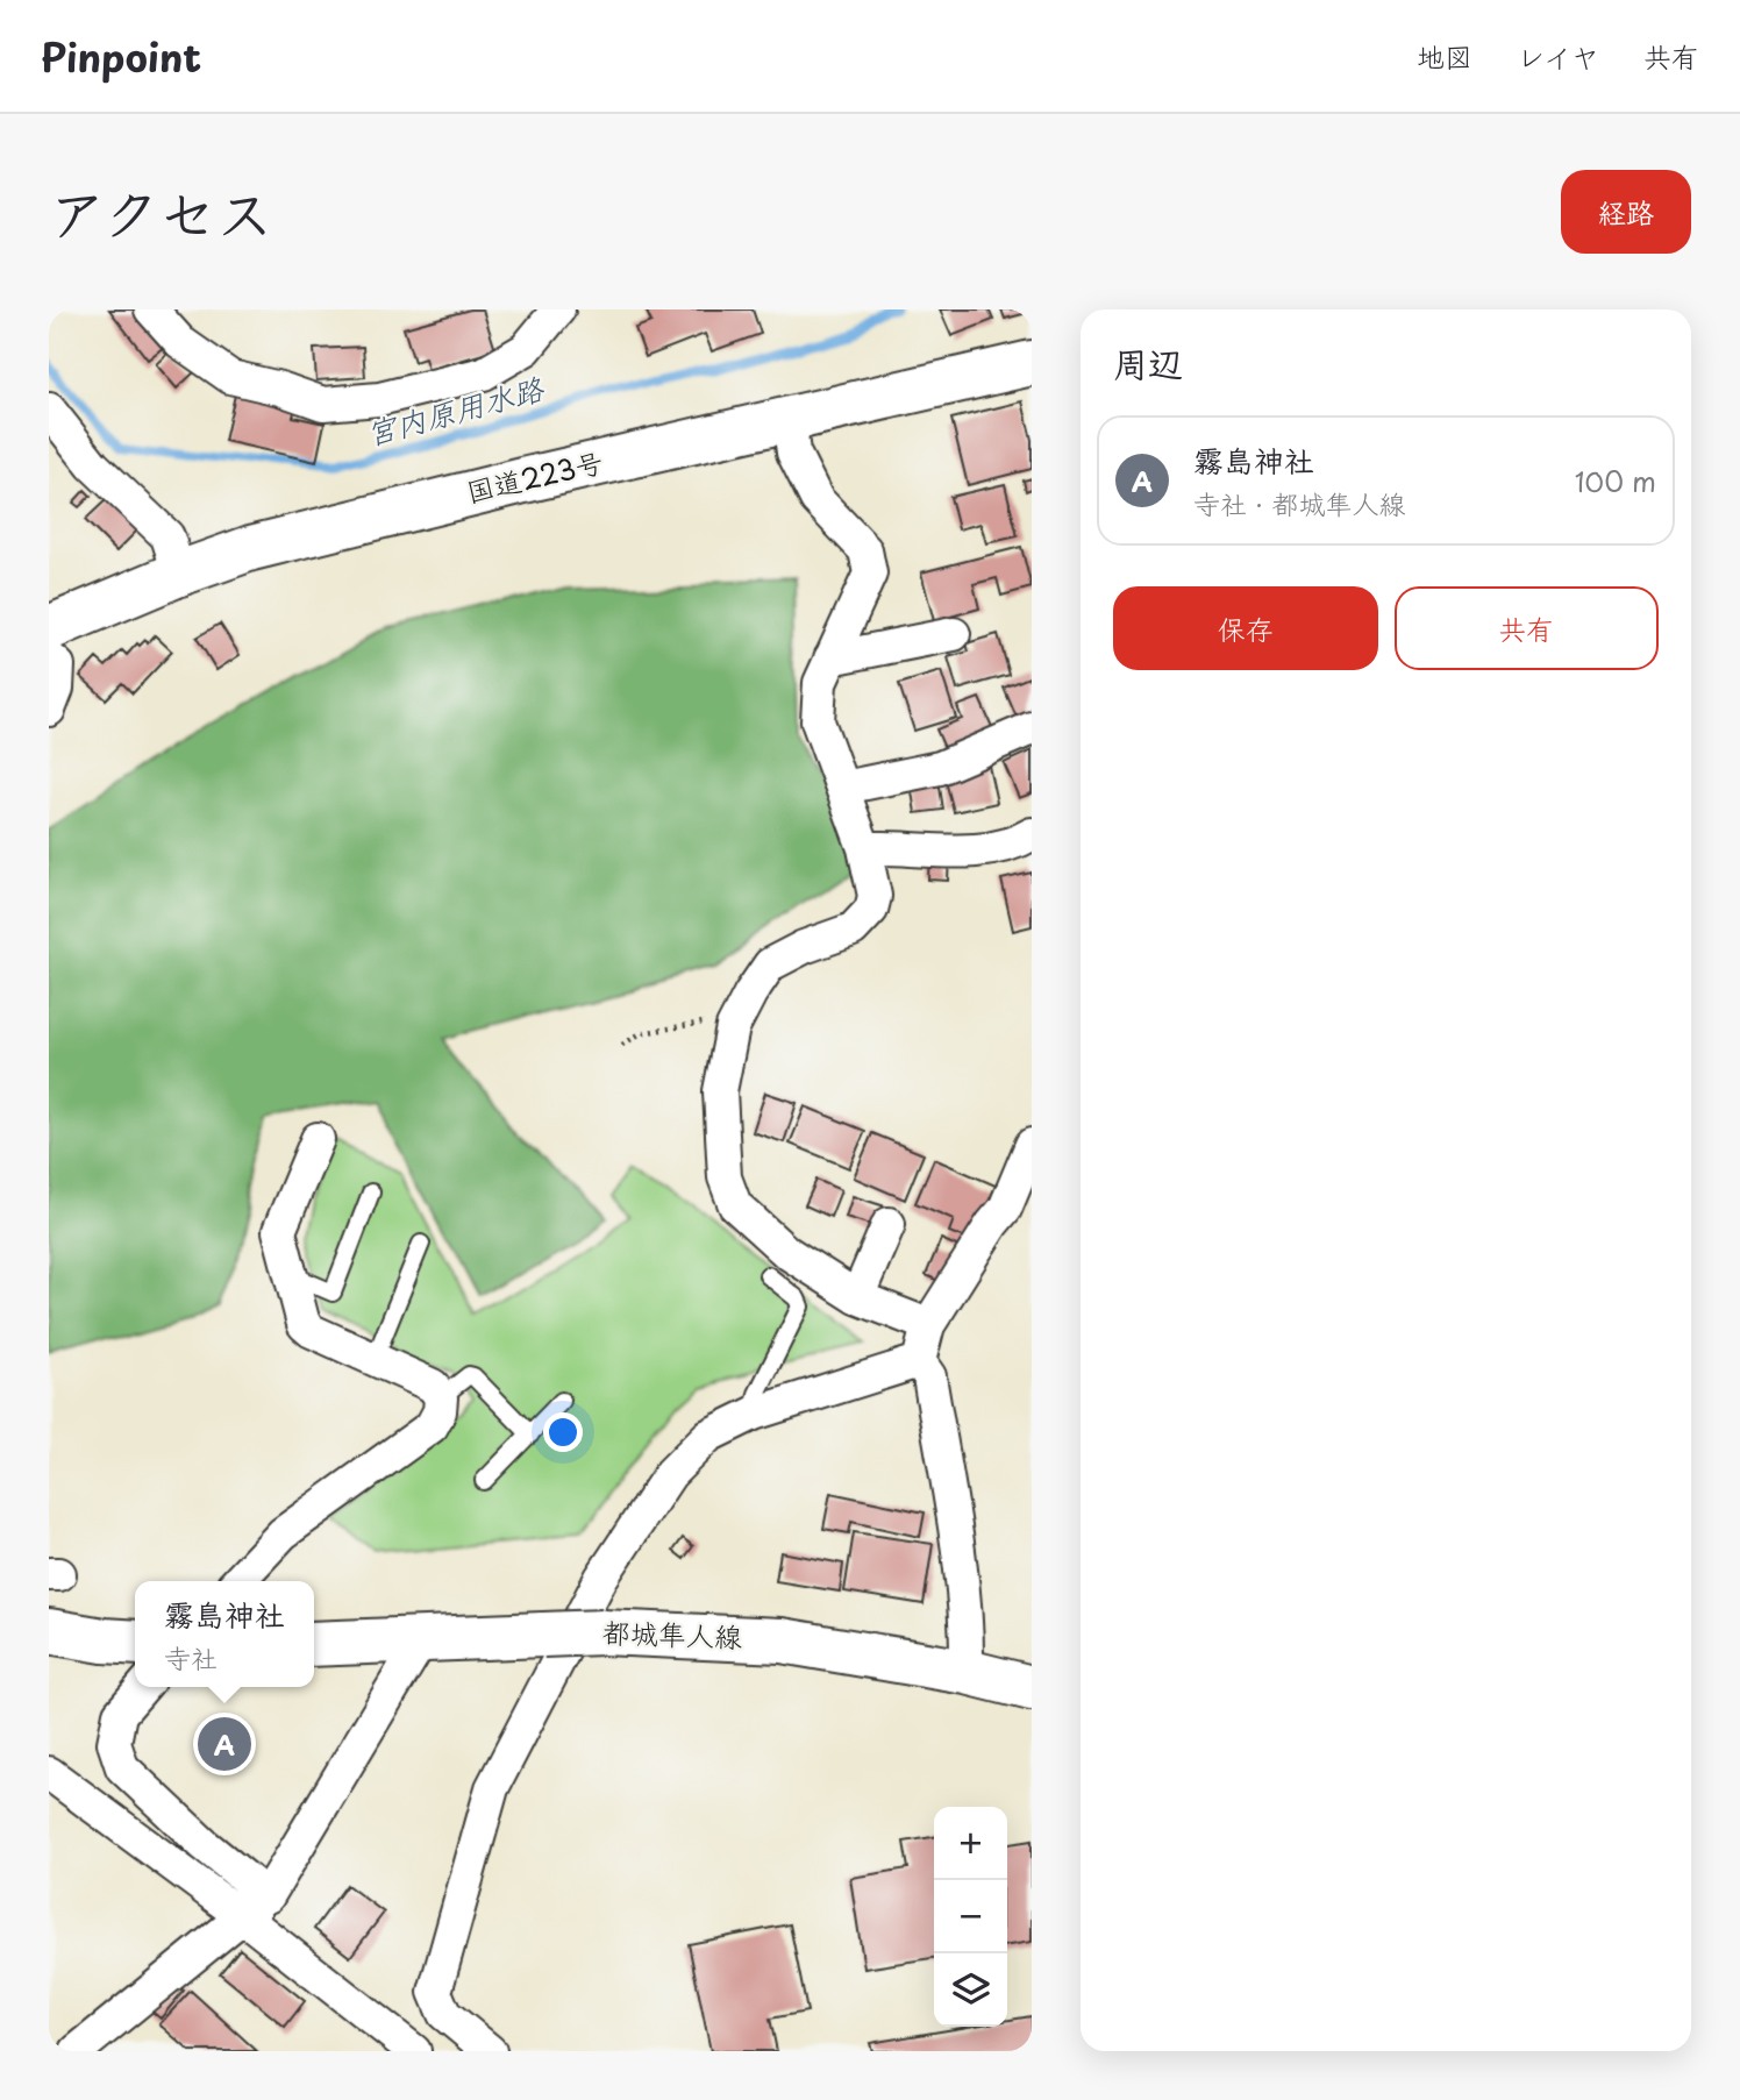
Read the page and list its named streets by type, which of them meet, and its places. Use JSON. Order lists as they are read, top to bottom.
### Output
{
  "streets": {
    "main road": ["国道223号", "都城隼人線"]
  },
  "water": ["宮内原用水路"],
  "page": {
    "header": "Pinpoint",
    "nav": ["地図", "レイヤ", "共有"],
    "title": "アクセス",
    "buttons": [
      "経路",
      ["保存", "共有"]
    ],
    "heading": "周辺",
    "list": [
      {
        "mark": "A",
        "name": "霧島神社",
        "note": "寺社 · 都城隼人線",
        "value": "100 m"
      }
    ],
    "popup": ["霧島神社", "寺社"],
    "pins": "A",
    "map_buttons": ["+", "−"]
  }
}
